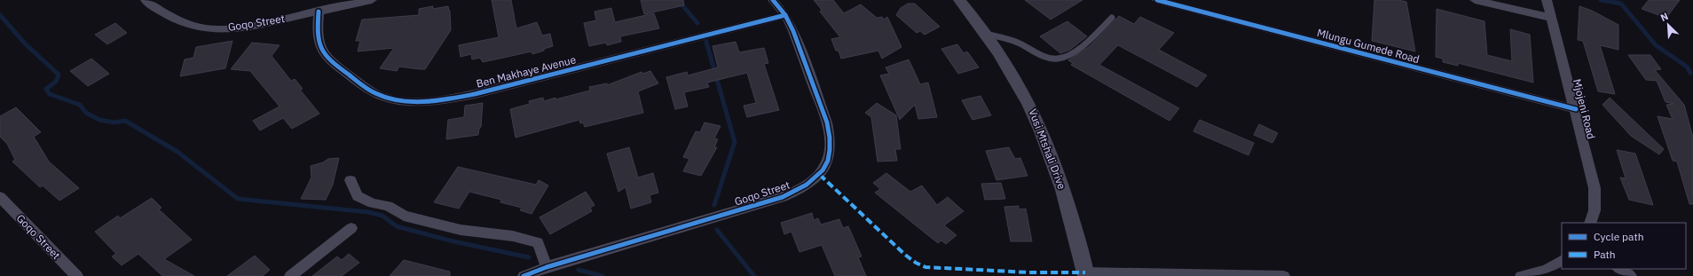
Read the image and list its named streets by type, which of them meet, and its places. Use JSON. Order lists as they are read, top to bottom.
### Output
{
  "streets": {
    "street": [
      "Goqo Street",
      "Mlungu Gumede Road",
      "Ben Makhaye Avenue",
      "Mjojeni Road",
      "Vusi Mtshali Drive"
    ]
  },
  "crossings": [
    ["Goqo Street", "Ben Makhaye Avenue"],
    ["Mlungu Gumede Road", "Mjojeni Road"]
  ],
  "legend": ["Cycle path", "Path"],
  "north": "top left"
}
